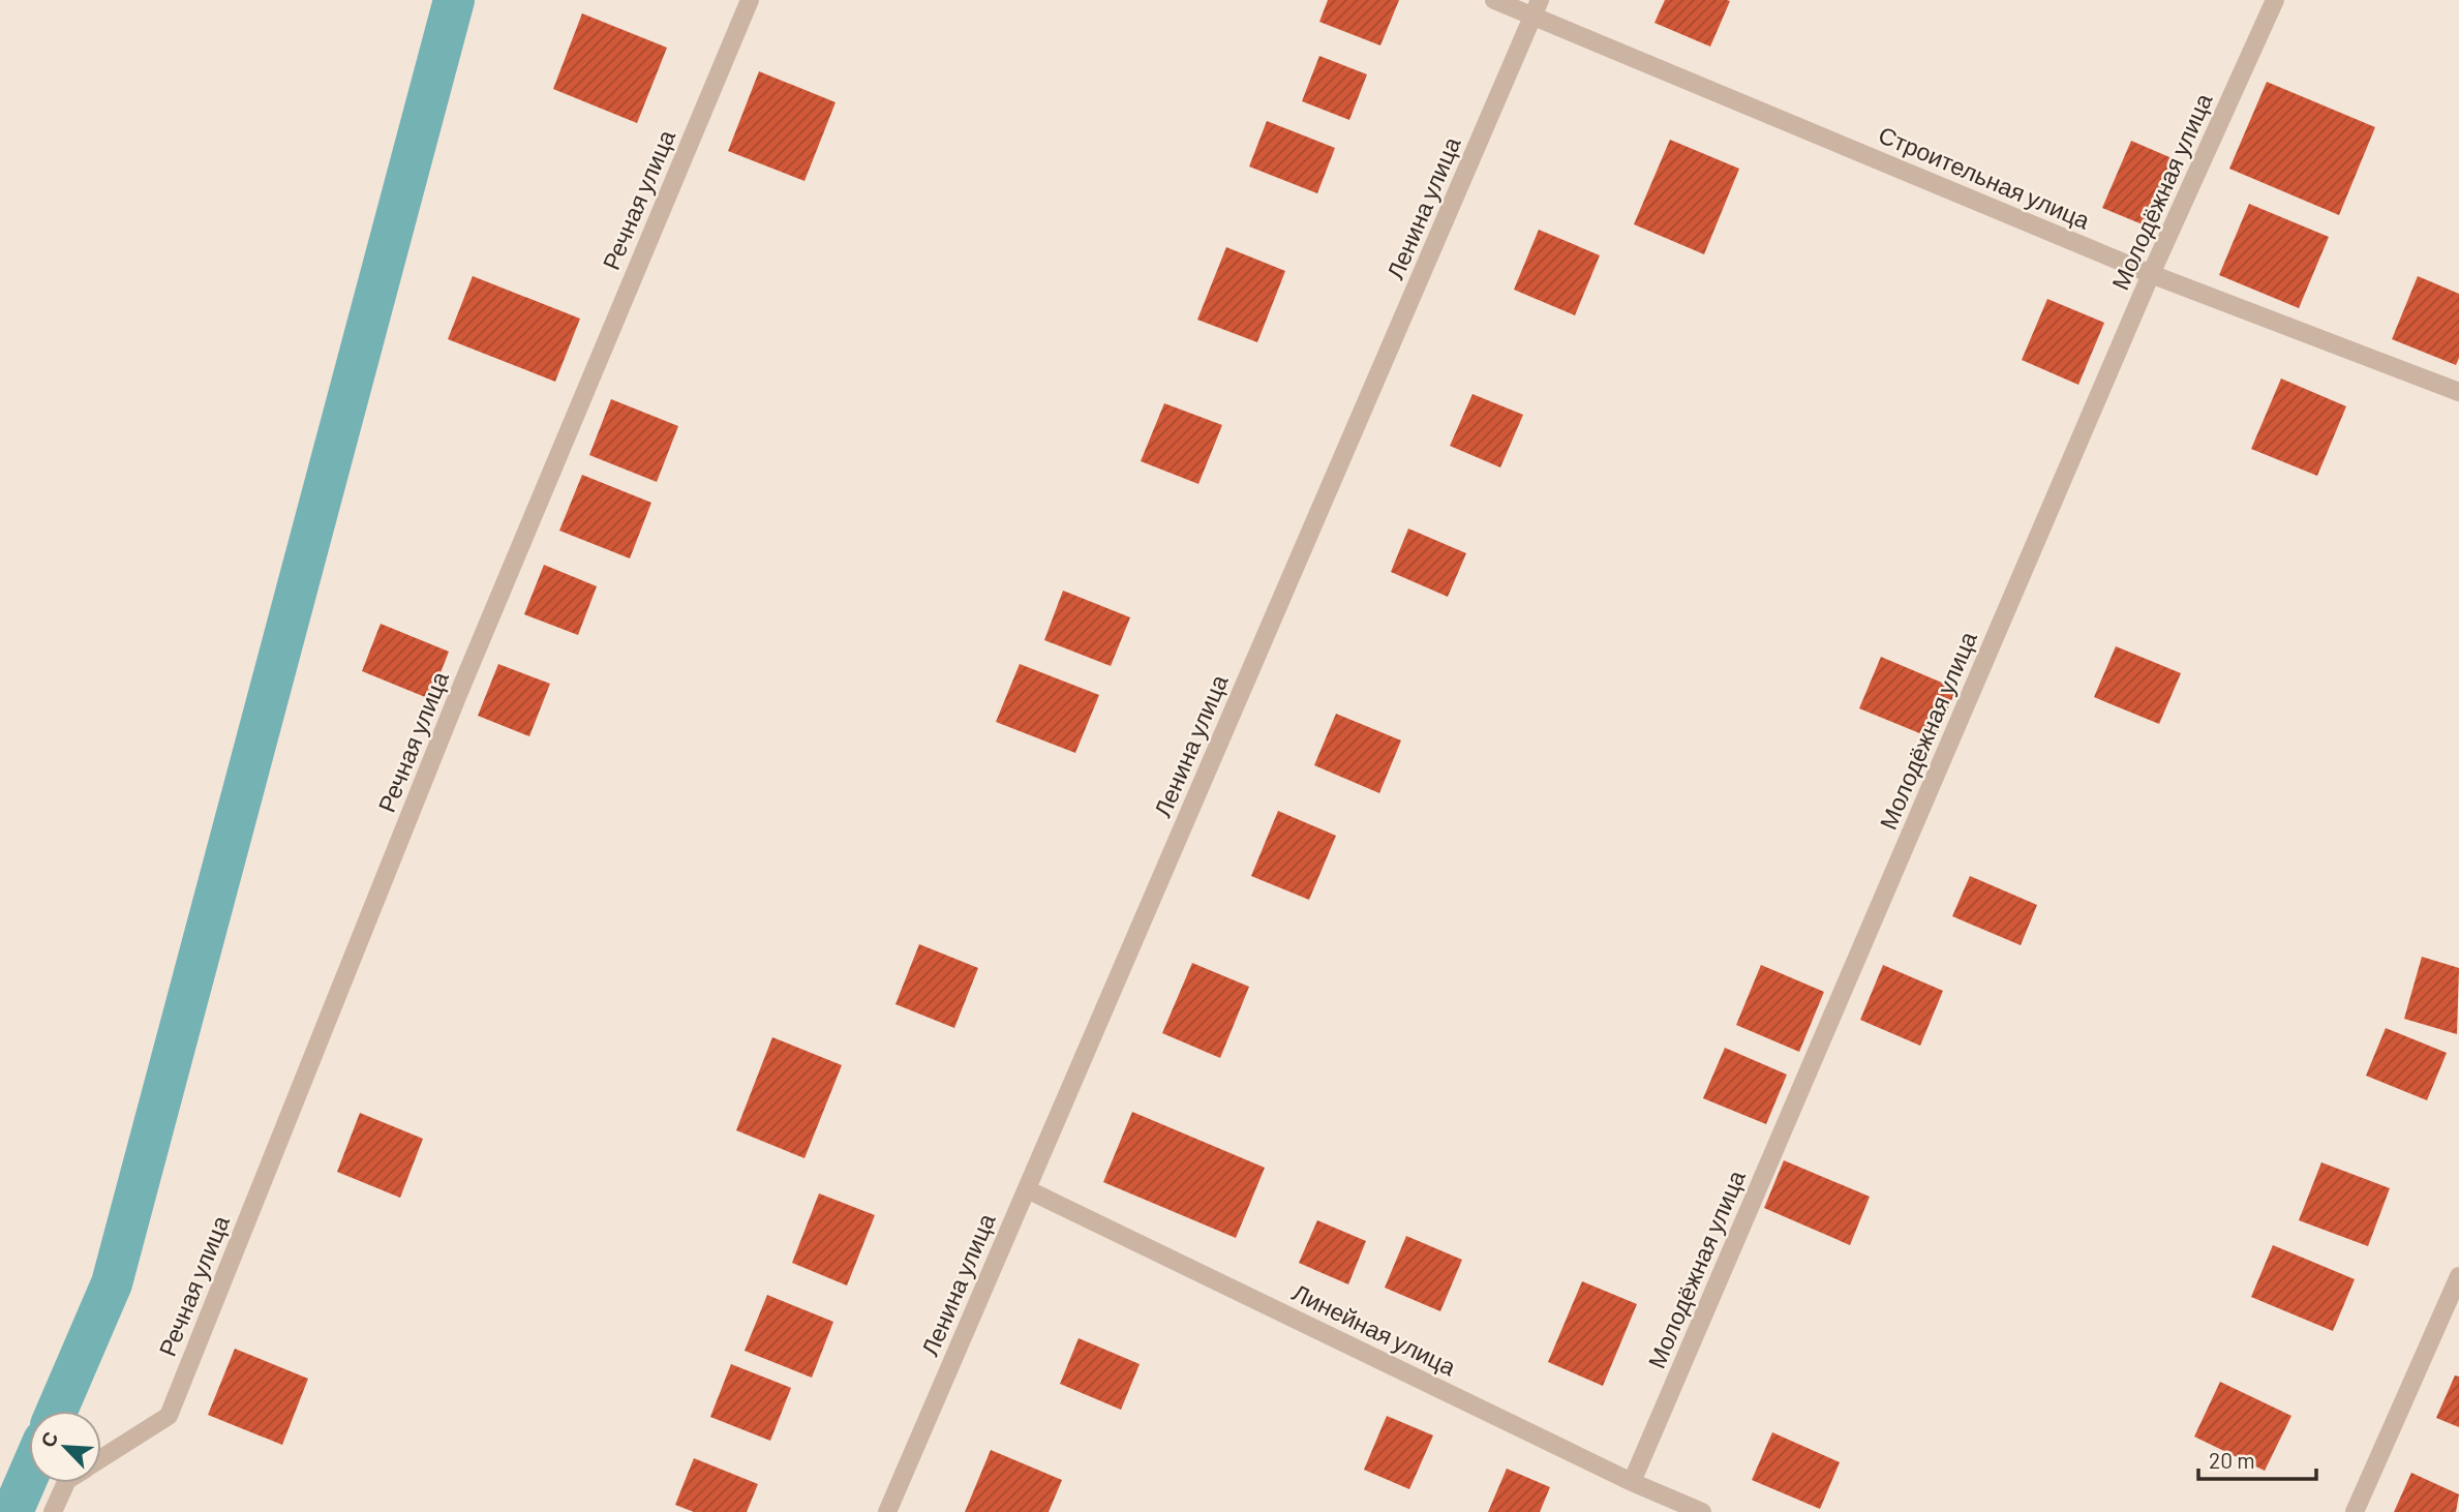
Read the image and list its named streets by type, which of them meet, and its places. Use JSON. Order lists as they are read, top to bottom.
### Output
{
  "streets": {
    "street": [
      "Строительная улица",
      "Молодёжная улица",
      "Речная улица",
      "Ленина улица",
      "Линейная улица"
    ]
  },
  "crossings": [
    ["Строительная улица", "Молодёжная улица"],
    ["Строительная улица", "Ленина улица"],
    ["Молодёжная улица", "Линейная улица"],
    ["Ленина улица", "Линейная улица"]
  ],
  "scale_bar": "20 m",
  "north": "top left"
}
